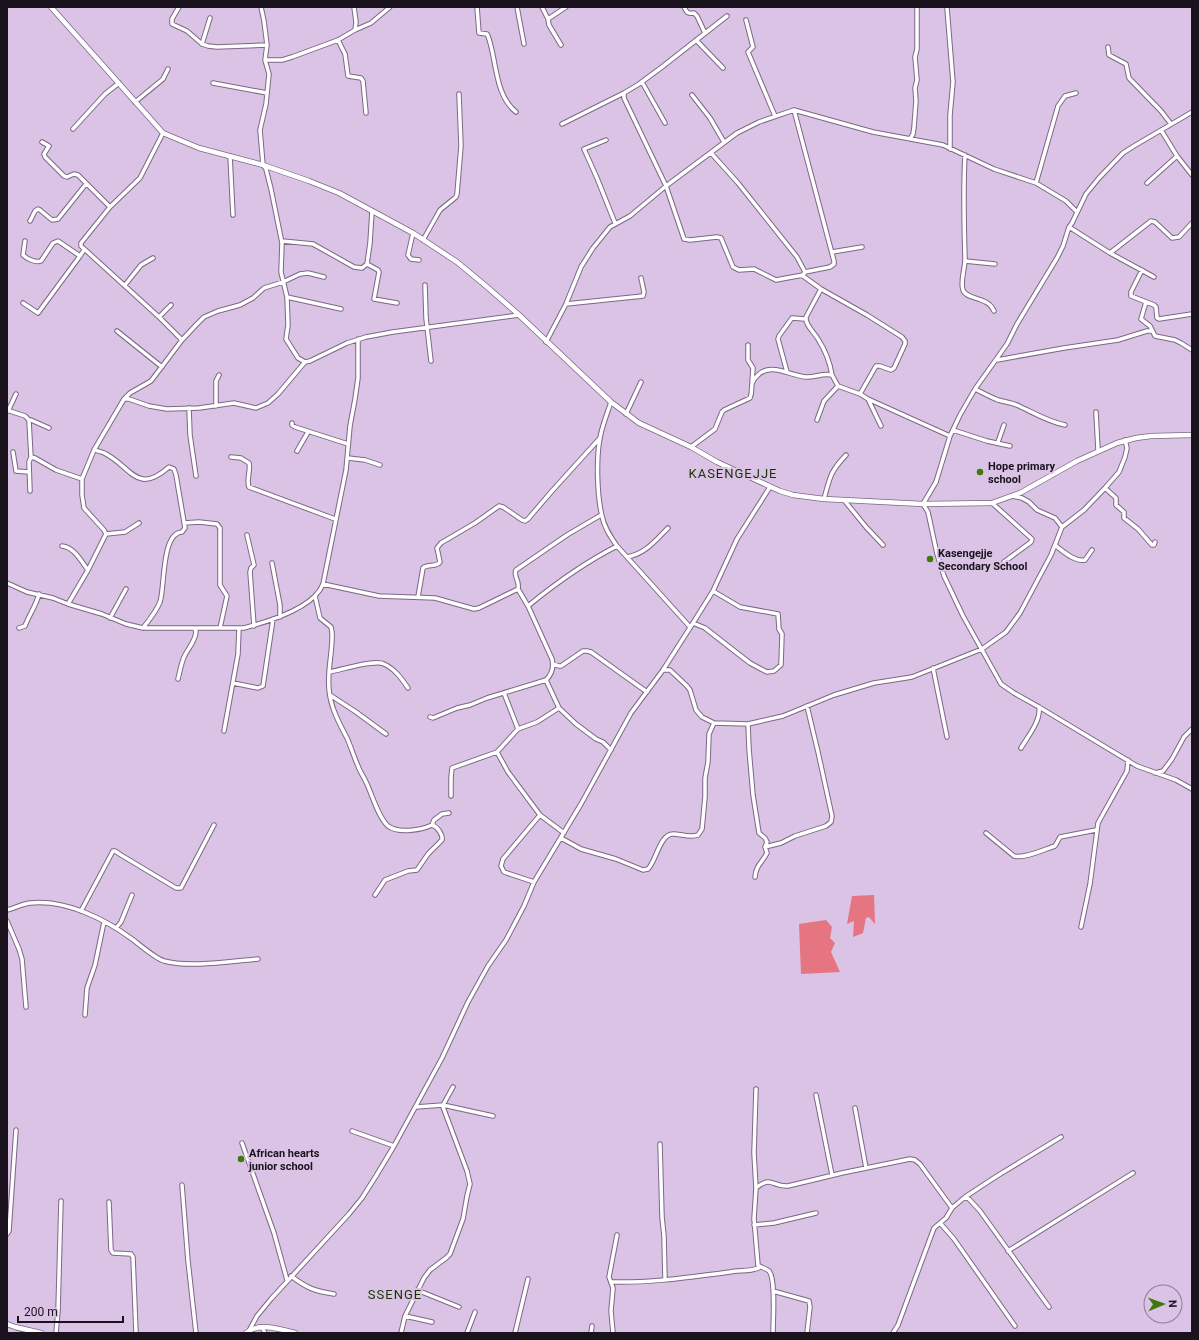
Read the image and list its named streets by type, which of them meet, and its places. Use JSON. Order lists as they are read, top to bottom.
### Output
{
  "districts": ["KASENGEJJE", "SSENGE"],
  "places": ["Hope primary school", "Kasengejje Secondary School", "African hearts junior school"],
  "scale_bar": "200 m",
  "north": "right"
}
